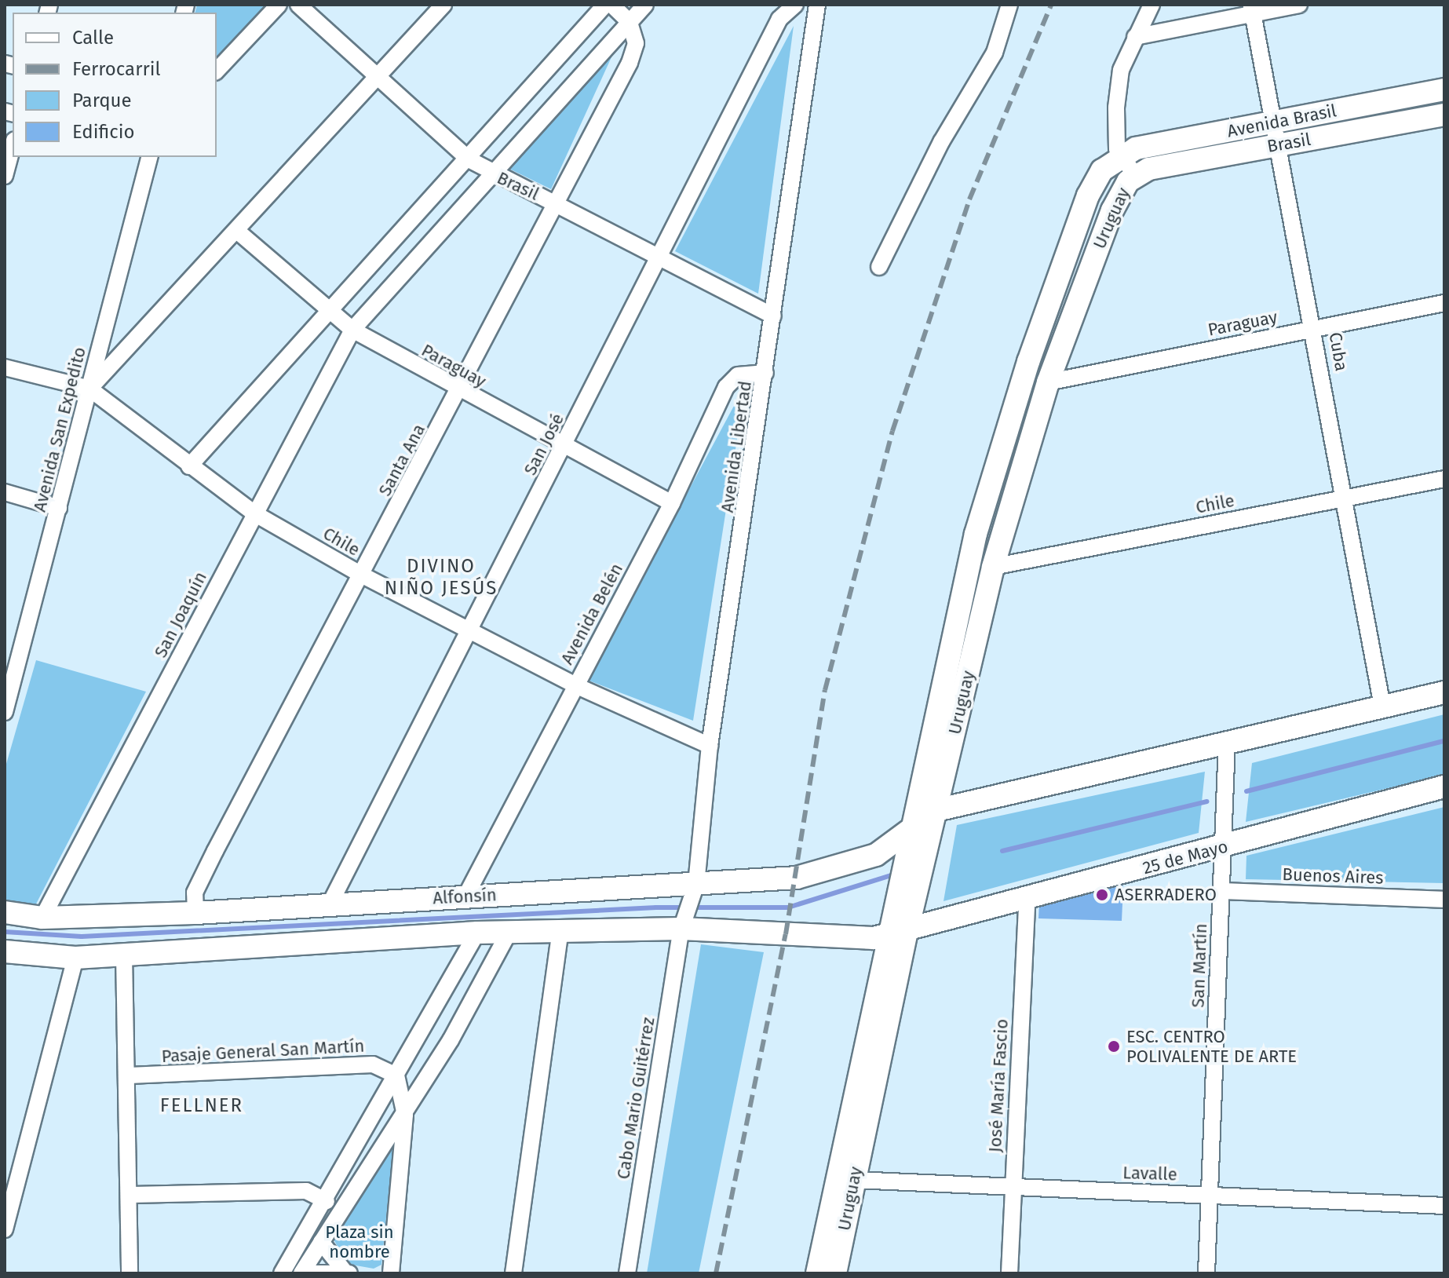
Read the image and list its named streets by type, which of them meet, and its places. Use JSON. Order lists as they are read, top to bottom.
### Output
{
  "streets": {
    "street": [
      "Avenida Brasil",
      "Brasil",
      "Uruguay",
      "Paraguay",
      "Cuba",
      "Avenida San Expedito",
      "San José",
      "Avenida Libertad",
      "Santa Ana",
      "Chile",
      "Avenida Belén",
      "San Joaquín",
      "25 de Mayo",
      "Buenos Aires",
      "Alfonsín",
      "San Martín",
      "Pasaje General San Martín",
      "José María Fascio",
      "Cabo Mario Guitérrez",
      "Lavalle"
    ]
  },
  "crossings": [
    ["Avenida Brasil", "Uruguay"],
    ["Avenida Brasil", "Cuba"],
    ["Brasil", "Uruguay"],
    ["Brasil", "Cuba"],
    ["Brasil", "San José"],
    ["Brasil", "Avenida Libertad"],
    ["Brasil", "Santa Ana"],
    ["Brasil", "San Joaquín"],
    ["Uruguay", "Paraguay"],
    ["Uruguay", "Chile"],
    ["Uruguay", "25 de Mayo"],
    ["Uruguay", "Alfonsín"],
    ["Uruguay", "Lavalle"],
    ["Paraguay", "Cuba"],
    ["Paraguay", "San José"],
    ["Paraguay", "Santa Ana"],
    ["Paraguay", "Avenida Belén"],
    ["Paraguay", "San Joaquín"],
    ["Cuba", "Chile"],
    ["Avenida San Expedito", "Chile"],
    ["San José", "Chile"],
    ["San José", "Alfonsín"],
    ["Avenida Libertad", "Chile"],
    ["Avenida Libertad", "Avenida Belén"],
    ["Avenida Libertad", "Alfonsín"],
    ["Avenida Libertad", "Cabo Mario Guitérrez"],
    ["Santa Ana", "Chile"],
    ["Santa Ana", "San Joaquín"],
    ["Santa Ana", "Alfonsín"],
    ["Chile", "Avenida Belén"],
    ["Chile", "San Joaquín"],
    ["Avenida Belén", "Alfonsín"],
    ["San Joaquín", "Alfonsín"],
    ["25 de Mayo", "San Martín"],
    ["25 de Mayo", "José María Fascio"],
    ["Buenos Aires", "San Martín"],
    ["Alfonsín", "Cabo Mario Guitérrez"],
    ["San Martín", "Lavalle"],
    ["José María Fascio", "Lavalle"]
  ],
  "districts": ["DIVINO NIÑO JESÚS", "FELLNER"],
  "parks": ["Plaza sin nombre"],
  "places": ["ASERRADERO", "ESC. CENTRO POLIVALENTE DE ARTE"],
  "legend": [
    "Calle",
    "Ferrocarril",
    "Parque",
    "Edificio"
  ]
}
